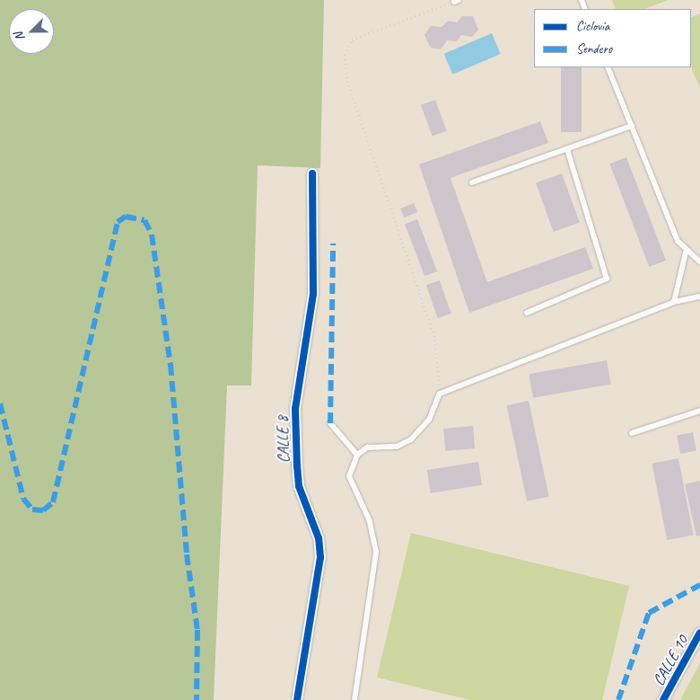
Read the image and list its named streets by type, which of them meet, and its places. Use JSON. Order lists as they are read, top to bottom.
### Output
{
  "streets": {
    "street": ["CALLE 8", "CALLE 10"]
  },
  "legend": ["Ciclovía", "Sendero"],
  "north": "bottom left"
}
